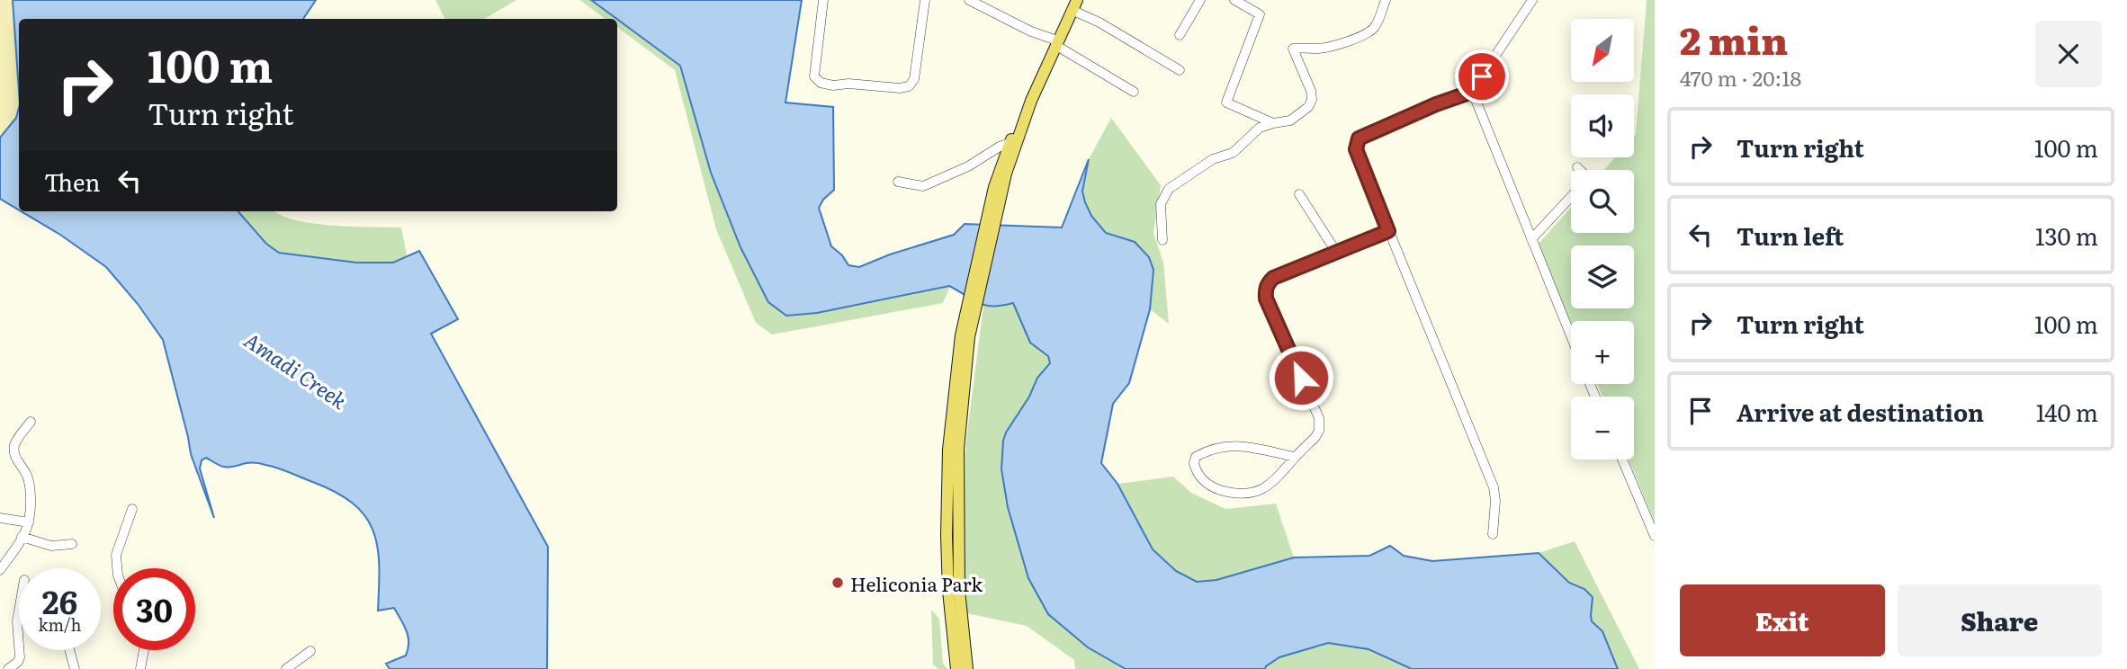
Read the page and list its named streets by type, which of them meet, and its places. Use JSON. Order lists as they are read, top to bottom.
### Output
{
  "water": ["Amadi Creek"],
  "places": ["Heliconia Park"],
  "north": "bottom left",
  "page": {
    "heading": ["2 min", "470 m · 20:18"],
    "map_buttons": ["+", "−"],
    "turn": ["100 m", "Turn right"],
    "list": [
      {
        "name": "Turn right",
        "value": "100 m"
      },
      {
        "name": "Turn left",
        "value": "130 m"
      },
      {
        "name": "Turn right",
        "value": "100 m"
      },
      {
        "name": "Arrive at destination",
        "value": "140 m"
      }
    ],
    "then": "Then",
    "speed": "26 km/h",
    "limit": "30",
    "buttons": ["Exit", "Share"]
  }
}
